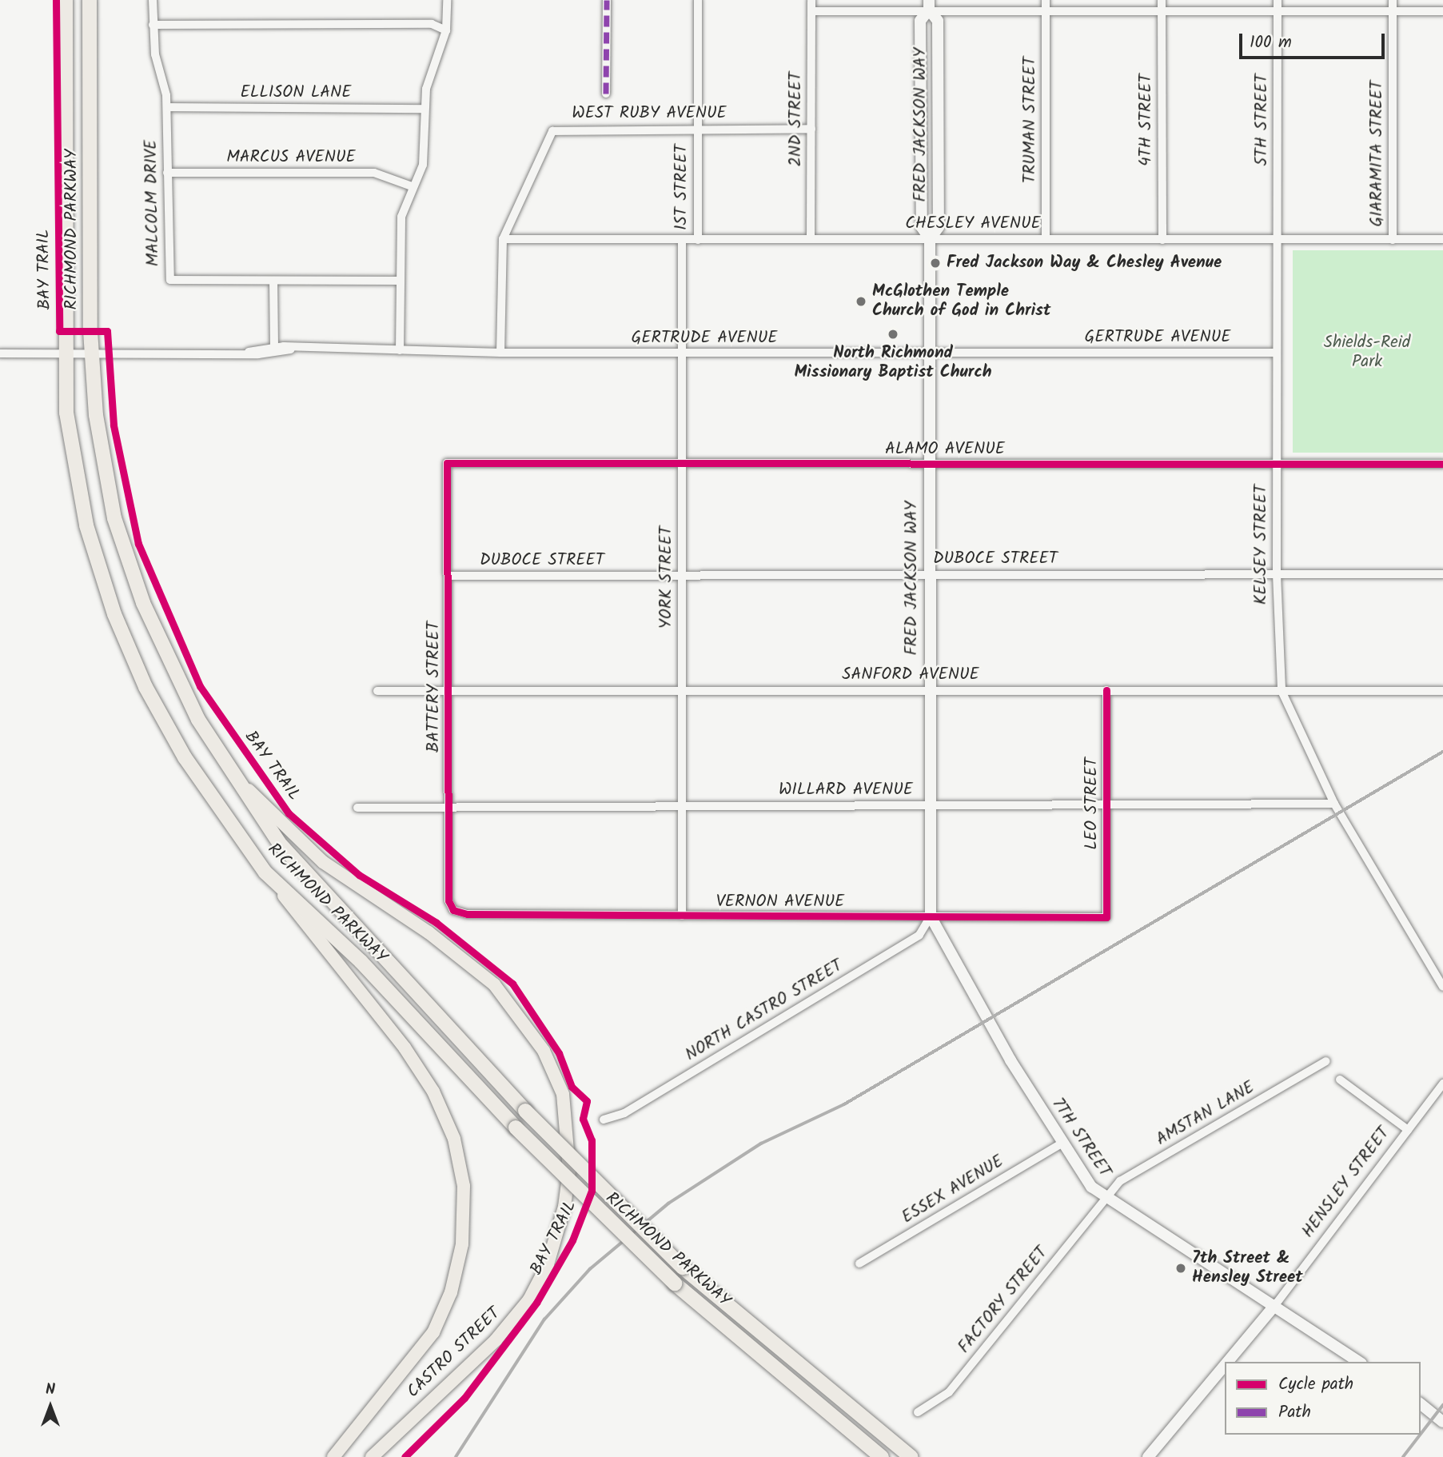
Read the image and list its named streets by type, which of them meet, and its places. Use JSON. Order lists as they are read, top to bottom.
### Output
{
  "streets": {
    "highway": ["RICHMOND PARKWAY"],
    "main road": ["CASTRO STREET"],
    "street": [
      "ELLISON LANE",
      "WEST RUBY AVENUE",
      "2ND STREET",
      "TRUMAN STREET",
      "4TH STREET",
      "5TH STREET",
      "FRED JACKSON WAY",
      "GIARAMITA STREET",
      "MARCUS AVENUE",
      "1ST STREET",
      "MALCOLM DRIVE",
      "CHESLEY AVENUE",
      "GERTRUDE AVENUE",
      "ALAMO AVENUE",
      "KELSEY STREET",
      "DUBOCE STREET",
      "YORK STREET",
      "SANFORD AVENUE",
      "BATTERY STREET",
      "WILLARD AVENUE",
      "LEO STREET",
      "VERNON AVENUE",
      "NORTH CASTRO STREET",
      "AMSTAN LANE",
      "7TH STREET",
      "HENSLEY STREET",
      "ESSEX AVENUE",
      "FACTORY STREET"
    ],
    "cycle path": ["BAY TRAIL"]
  },
  "crossings": [
    ["ELLISON LANE", "MALCOLM DRIVE"],
    ["WEST RUBY AVENUE", "2ND STREET"],
    ["WEST RUBY AVENUE", "1ST STREET"],
    ["WEST RUBY AVENUE", "CHESLEY AVENUE"],
    ["WEST RUBY AVENUE", "GERTRUDE AVENUE"],
    ["2ND STREET", "CHESLEY AVENUE"],
    ["TRUMAN STREET", "CHESLEY AVENUE"],
    ["4TH STREET", "CHESLEY AVENUE"],
    ["5TH STREET", "CHESLEY AVENUE"],
    ["5TH STREET", "KELSEY STREET"],
    ["FRED JACKSON WAY", "CHESLEY AVENUE"],
    ["FRED JACKSON WAY", "GERTRUDE AVENUE"],
    ["FRED JACKSON WAY", "ALAMO AVENUE"],
    ["FRED JACKSON WAY", "DUBOCE STREET"],
    ["FRED JACKSON WAY", "SANFORD AVENUE"],
    ["FRED JACKSON WAY", "WILLARD AVENUE"],
    ["FRED JACKSON WAY", "VERNON AVENUE"],
    ["FRED JACKSON WAY", "NORTH CASTRO STREET"],
    ["FRED JACKSON WAY", "7TH STREET"],
    ["GIARAMITA STREET", "CHESLEY AVENUE"],
    ["MARCUS AVENUE", "MALCOLM DRIVE"],
    ["1ST STREET", "CHESLEY AVENUE"],
    ["CHESLEY AVENUE", "KELSEY STREET"],
    ["CHESLEY AVENUE", "YORK STREET"],
    ["RICHMOND PARKWAY", "CASTRO STREET"],
    ["GERTRUDE AVENUE", "KELSEY STREET"],
    ["GERTRUDE AVENUE", "YORK STREET"],
    ["ALAMO AVENUE", "KELSEY STREET"],
    ["ALAMO AVENUE", "YORK STREET"],
    ["ALAMO AVENUE", "BATTERY STREET"],
    ["KELSEY STREET", "DUBOCE STREET"],
    ["KELSEY STREET", "SANFORD AVENUE"],
    ["KELSEY STREET", "WILLARD AVENUE"],
    ["DUBOCE STREET", "YORK STREET"],
    ["DUBOCE STREET", "BATTERY STREET"],
    ["YORK STREET", "SANFORD AVENUE"],
    ["YORK STREET", "WILLARD AVENUE"],
    ["YORK STREET", "VERNON AVENUE"],
    ["SANFORD AVENUE", "BATTERY STREET"],
    ["SANFORD AVENUE", "LEO STREET"],
    ["BATTERY STREET", "WILLARD AVENUE"],
    ["BATTERY STREET", "VERNON AVENUE"],
    ["WILLARD AVENUE", "LEO STREET"],
    ["LEO STREET", "VERNON AVENUE"],
    ["VERNON AVENUE", "NORTH CASTRO STREET"],
    ["VERNON AVENUE", "7TH STREET"],
    ["NORTH CASTRO STREET", "7TH STREET"],
    ["AMSTAN LANE", "7TH STREET"],
    ["AMSTAN LANE", "FACTORY STREET"],
    ["7TH STREET", "HENSLEY STREET"],
    ["7TH STREET", "ESSEX AVENUE"],
    ["7TH STREET", "FACTORY STREET"]
  ],
  "parks": ["Shields-Reid Park"],
  "places": [
    "Fred Jackson Way & Chesley Avenue",
    "McGlothen Temple Church of God in Christ",
    "North Richmond Missionary Baptist Church",
    "7th Street & Hensley Street"
  ],
  "legend": ["Cycle path", "Path"],
  "scale_bar": "100 m",
  "north": "top"
}
